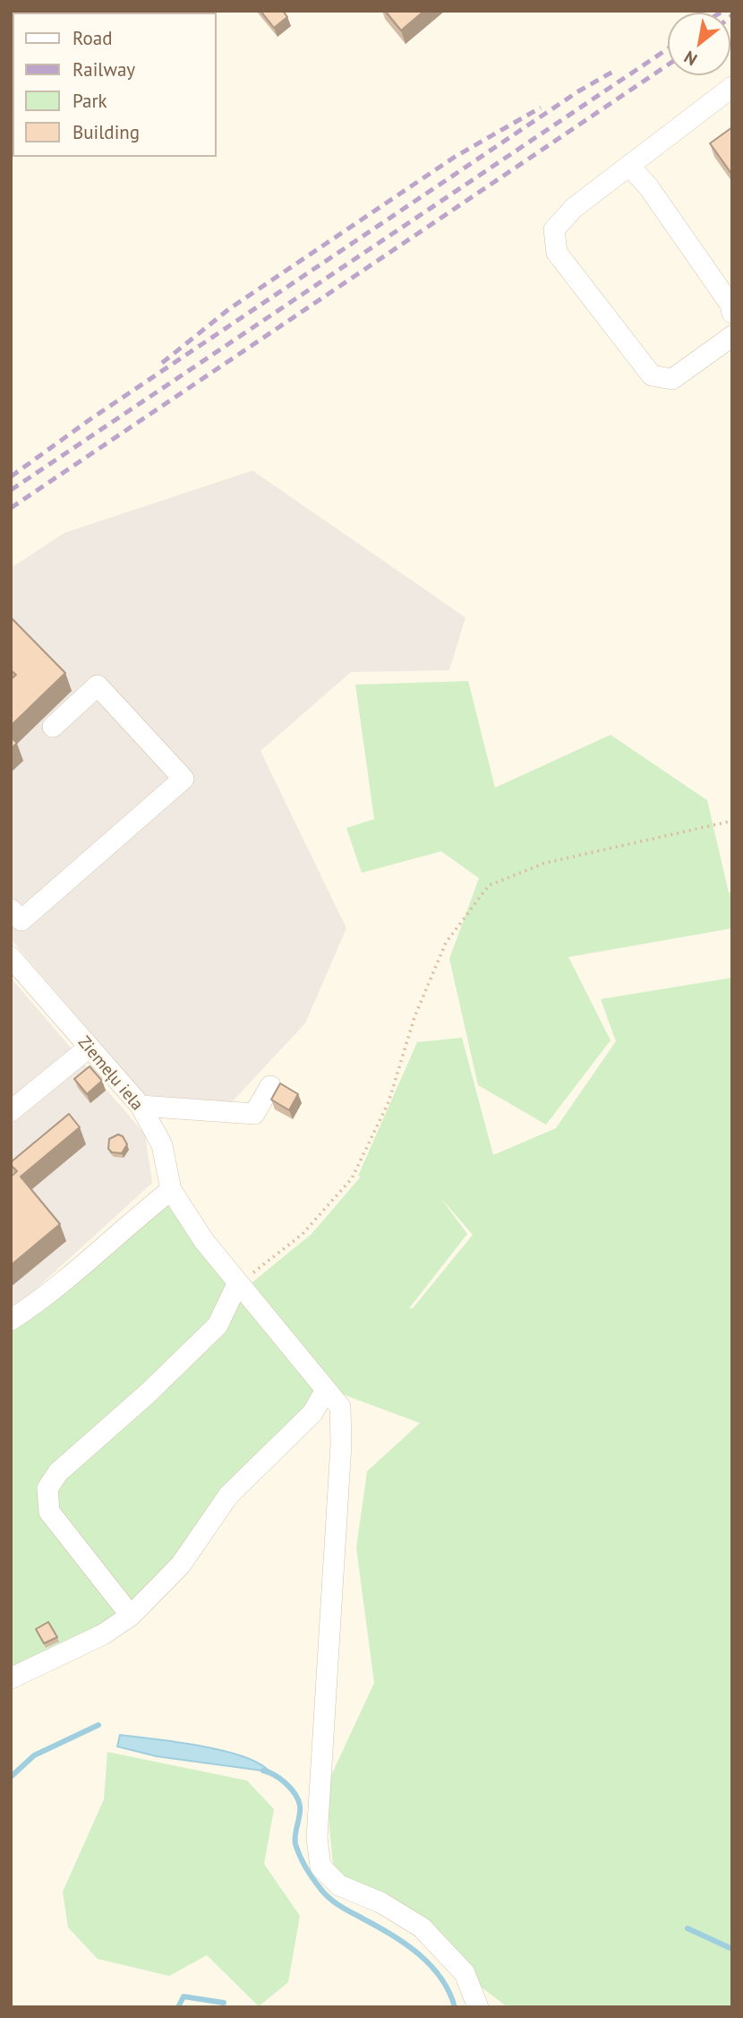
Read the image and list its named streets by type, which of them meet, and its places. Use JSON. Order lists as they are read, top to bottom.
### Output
{
  "streets": {
    "street": ["Ziemeļu iela"]
  },
  "legend": [
    "Road",
    "Railway",
    "Park",
    "Building"
  ],
  "north": "bottom left"
}
